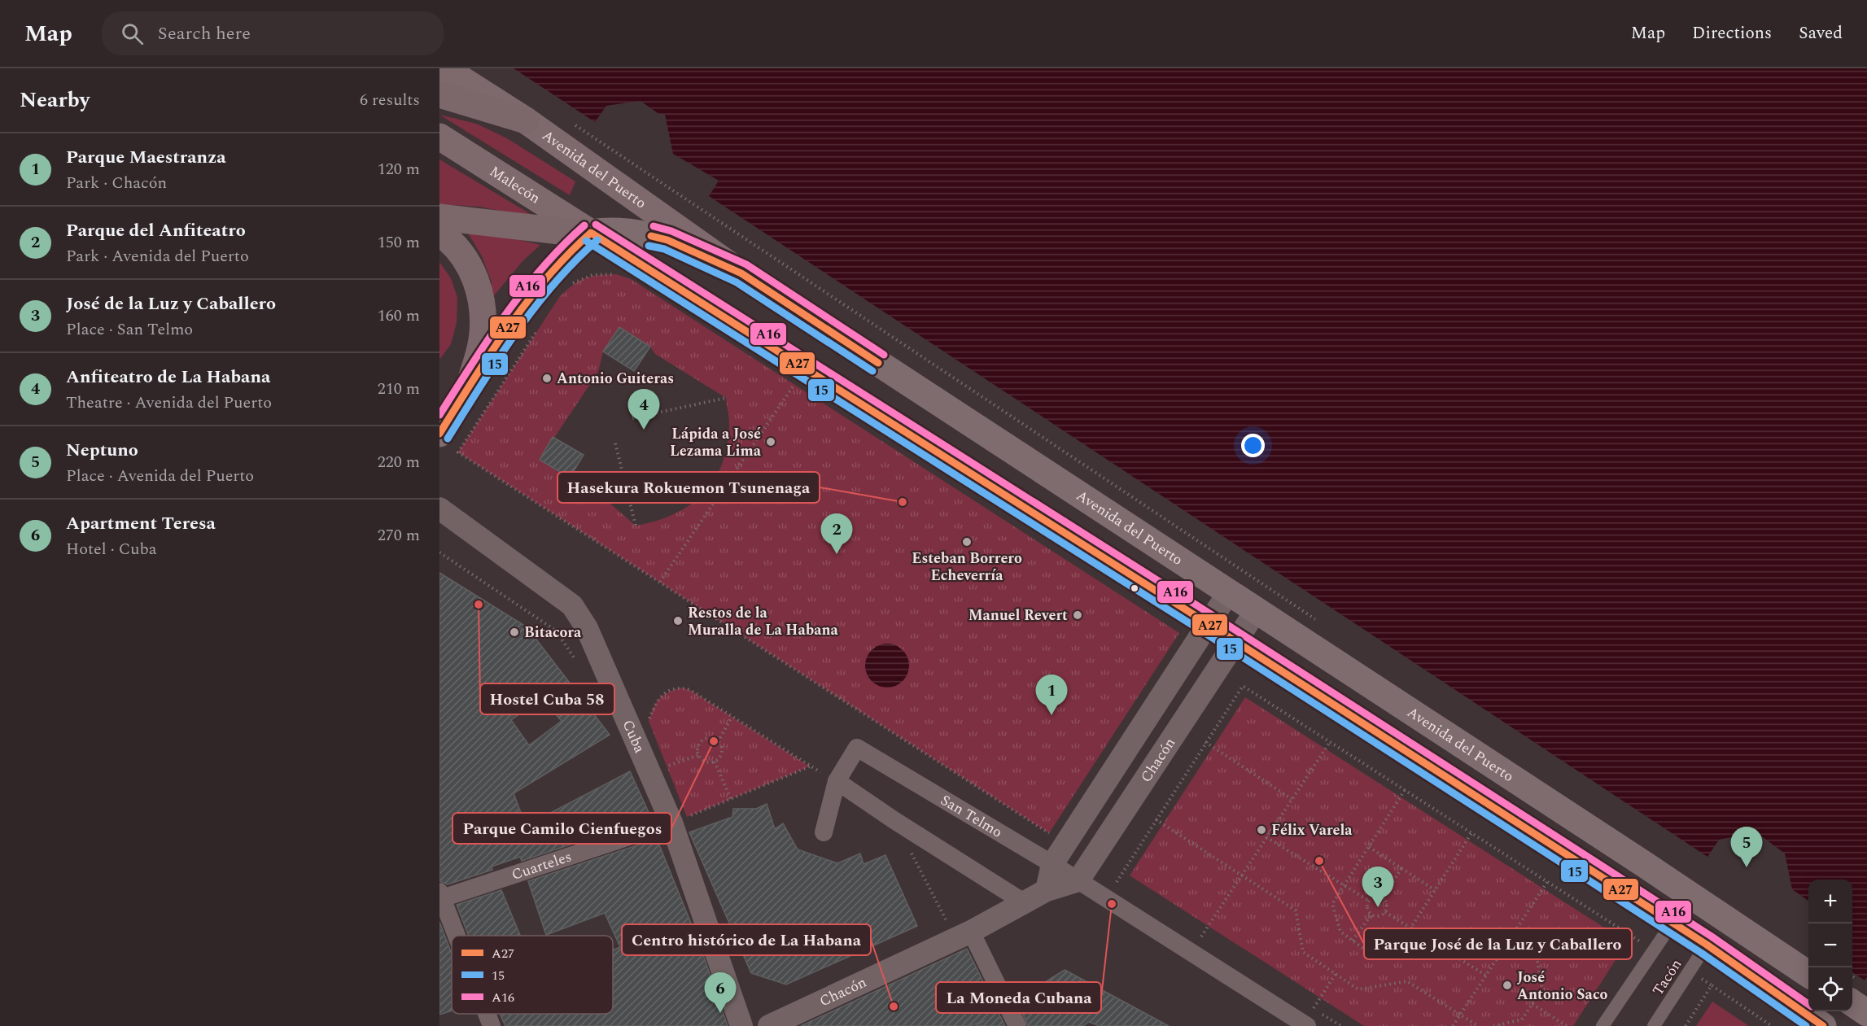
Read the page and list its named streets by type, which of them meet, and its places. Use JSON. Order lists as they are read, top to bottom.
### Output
{
  "streets": {
    "highway": ["Avenida del Puerto", "Malecón"],
    "street": [
      "Cuba",
      "Chacón",
      "San Telmo",
      "Cuarteles",
      "Tacón"
    ]
  },
  "crossings": [
    ["Avenida del Puerto", "Chacón"],
    ["Cuba", "Cuarteles"],
    ["Chacón", "San Telmo"]
  ],
  "places": [
    "Antonio Guiteras",
    "Lápida a José Lezama Lima",
    "Hasekura Rokuemon Tsunenaga",
    "Esteban Borrero Echeverría",
    "Hostel Cuba 58",
    "Manuel Revert",
    "Restos de la Muralla de La Habana",
    "Bitacora",
    "Parque Camilo Cienfuegos",
    "Félix Varela",
    "Parque José de la Luz y Caballero",
    "La Moneda Cubana",
    "José Antonio Saco",
    "Centro histórico de La Habana"
  ],
  "lines": ["transit line A16", "transit line A27", "transit line 15"],
  "legend": ["A27", "15", "A16"],
  "page": {
    "header": "Map",
    "search": "Search here",
    "nav": ["Map", "Directions", "Saved"],
    "heading": ["Nearby", "6 results"],
    "list": [
      {
        "mark": "1",
        "name": "Parque Maestranza",
        "note": "Park · Chacón",
        "value": "120 m"
      },
      {
        "mark": "2",
        "name": "Parque del Anfiteatro",
        "note": "Park · Avenida del Puerto",
        "value": "150 m"
      },
      {
        "mark": "3",
        "name": "José de la Luz y Caballero",
        "note": "Place · San Telmo",
        "value": "160 m"
      },
      {
        "mark": "4",
        "name": "Anfiteatro de La Habana",
        "note": "Theatre · Avenida del Puerto",
        "value": "210 m"
      },
      {
        "mark": "5",
        "name": "Neptuno",
        "note": "Place · Avenida del Puerto",
        "value": "220 m"
      },
      {
        "mark": "6",
        "name": "Apartment Teresa",
        "note": "Hotel · Cuba",
        "value": "270 m"
      }
    ],
    "pins": [
      "4",
      "2",
      "1",
      "5",
      "3",
      "6"
    ],
    "map_buttons": ["+", "−"]
  }
}
